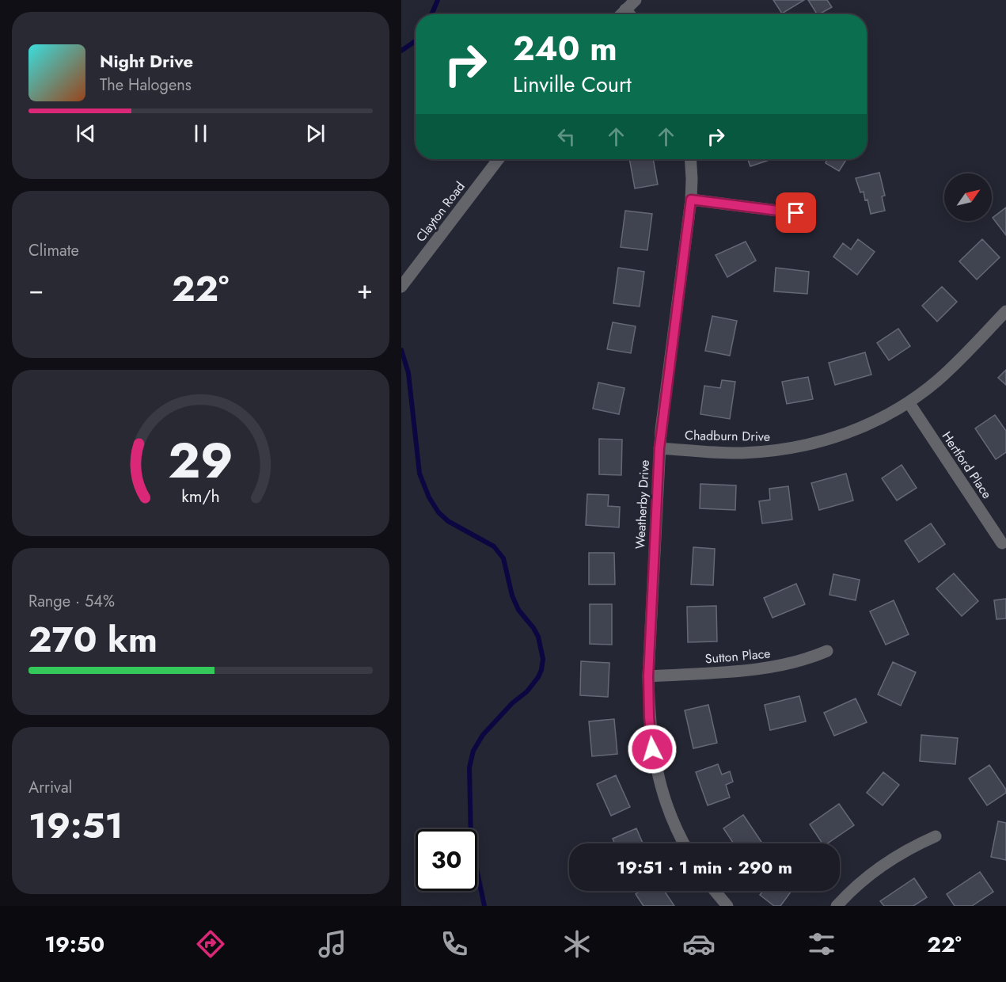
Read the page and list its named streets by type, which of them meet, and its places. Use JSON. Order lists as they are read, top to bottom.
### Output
{
  "streets": {
    "street": [
      "Clayton Road",
      "Chadburn Drive",
      "Hertford Place",
      "Weatherby Drive",
      "Sutton Place"
    ]
  },
  "crossings": [
    ["Chadburn Drive", "Hertford Place"],
    ["Chadburn Drive", "Weatherby Drive"],
    ["Weatherby Drive", "Sutton Place"]
  ],
  "north": "top right",
  "page": {
    "turn": ["240 m", "Linville Court"],
    "song": ["Night Drive", "The Halogens"],
    "tile": [
      "Climate",
      ["Range · 54%", "270 km"],
      ["Arrival", "19:51"]
    ],
    "heat": ["−", "22°", "+"],
    "limit": "30",
    "trip": "19:51 · 1 min · 290 m",
    "tabs": ["19:50", "22°"],
    "gauge": ["29", "km/h"]
  }
}
